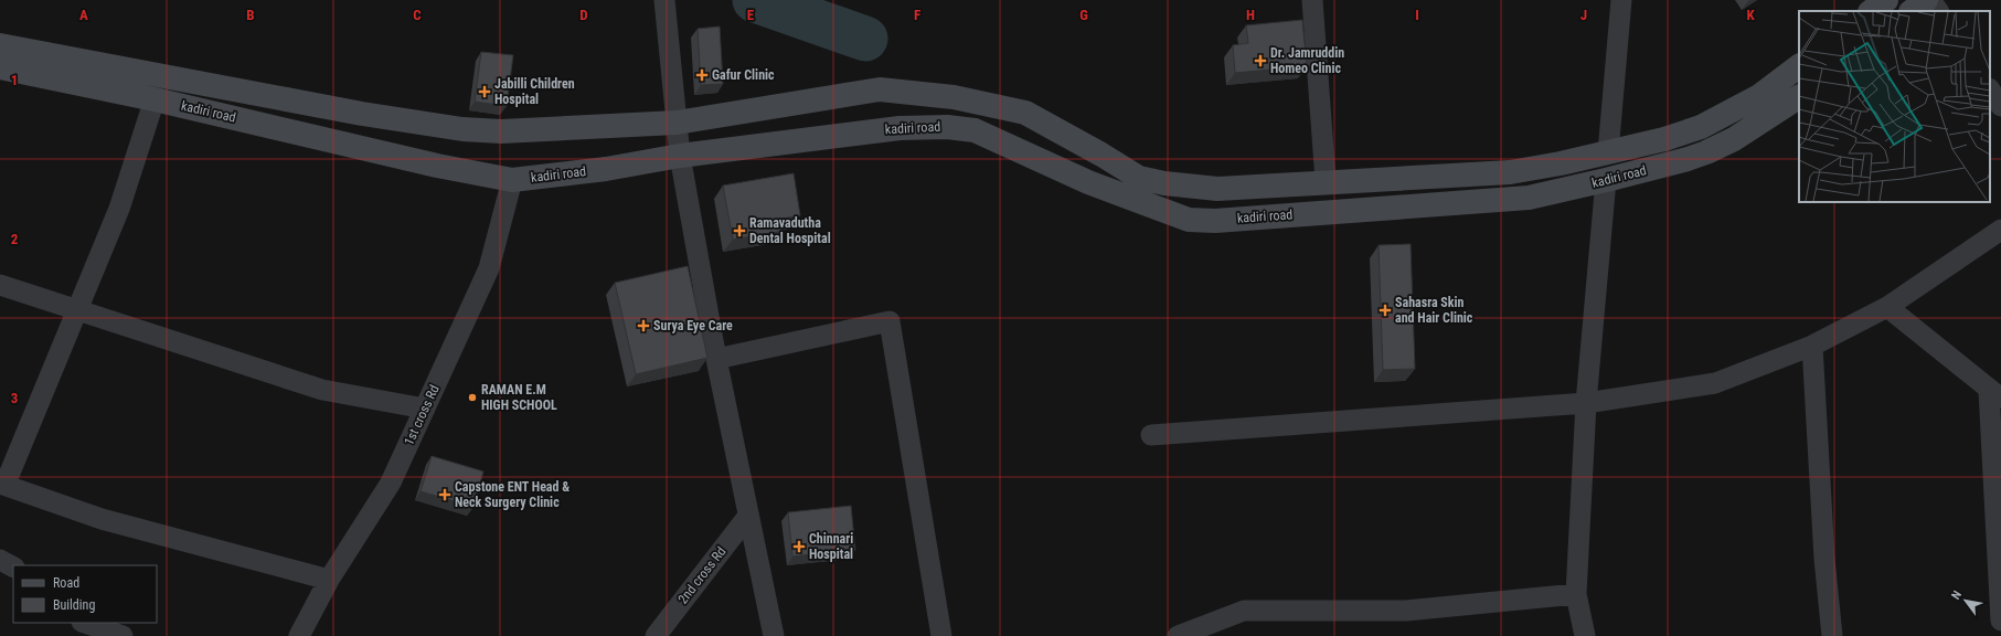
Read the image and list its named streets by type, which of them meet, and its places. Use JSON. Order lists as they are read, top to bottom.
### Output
{
  "streets": {
    "main road": ["kadiri road"],
    "street": ["1st cross Rd", "2nd cross Rd"]
  },
  "crossings": [
    ["kadiri road", "1st cross Rd"]
  ],
  "places": {
    "health": [
      "Dr. Jamruddin Homeo Clinic",
      "Gafur Clinic",
      "Jabilli Children Hospital",
      "Ramavadutha Dental Hospital",
      "Sahasra Skin and Hair Clinic",
      "Surya Eye Care",
      "Capstone ENT Head & Neck Surgery Clinic",
      "Chinnari Hospital"
    ],
    "other": ["RAMAN E.M HIGH SCHOOL"]
  },
  "legend": ["Road", "Building"],
  "north": "top left",
  "grid": {
    "columns": [
      "A",
      "B",
      "C",
      "D",
      "E",
      "F",
      "G",
      "H",
      "I",
      "J",
      "K"
    ],
    "rows": ["1", "2", "3"]
  }
}
